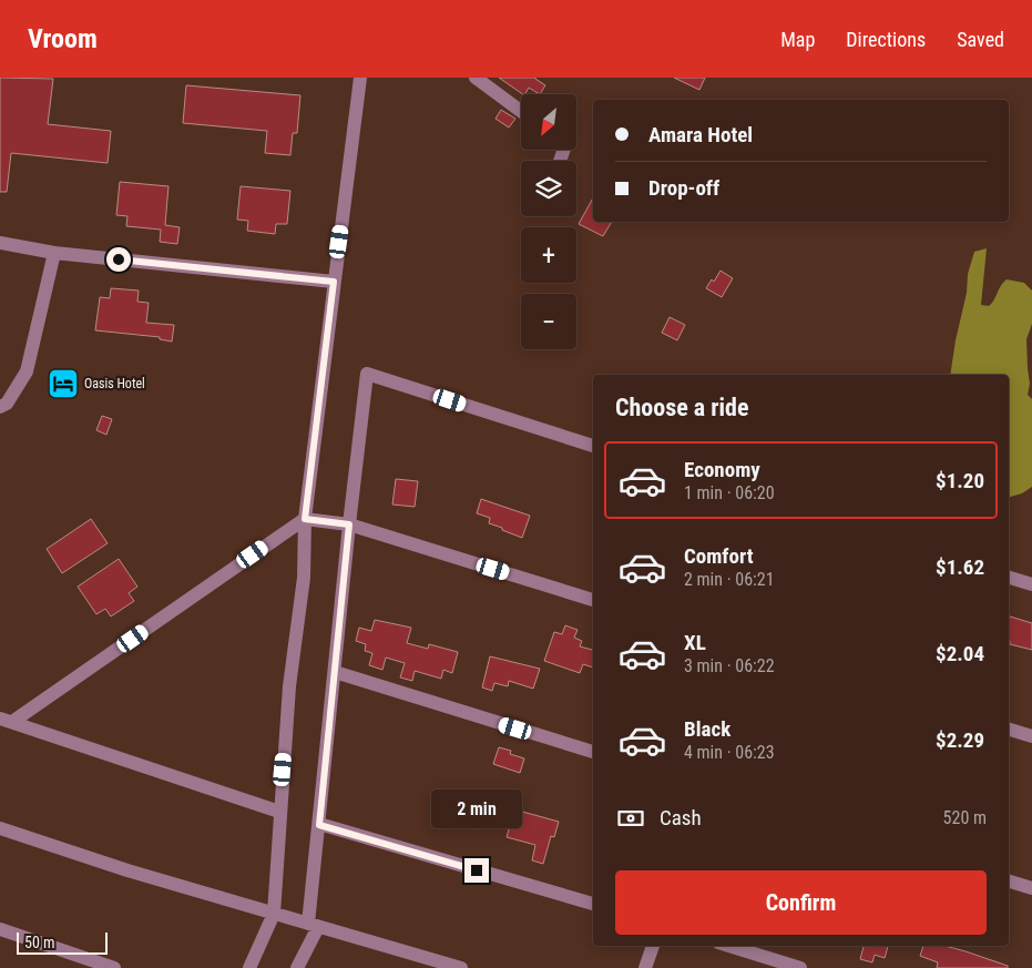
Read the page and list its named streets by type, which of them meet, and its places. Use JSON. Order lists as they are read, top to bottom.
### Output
{
  "places": {
    "hotel": ["Oasis Hotel"]
  },
  "scale_bar": "50 m",
  "north": "bottom left",
  "page": {
    "header": "Vroom",
    "nav": ["Map", "Directions", "Saved"],
    "map_buttons": ["+", "−"],
    "banner": ["Amara Hotel", "Drop-off"],
    "heading": "Choose a ride",
    "list": [
      {
        "name": "Economy",
        "note": "1 min · 06:20",
        "value": "$1.20"
      },
      {
        "name": "Comfort",
        "note": "2 min · 06:21",
        "value": "$1.62"
      },
      {
        "name": "XL",
        "note": "3 min · 06:22",
        "value": "$2.04"
      },
      {
        "name": "Black",
        "note": "4 min · 06:23",
        "value": "$2.29"
      }
    ],
    "pay": ["Cash", "520 m"],
    "bubble": "2 min",
    "buttons": "Confirm",
    "scale": "50 m"
  }
}
